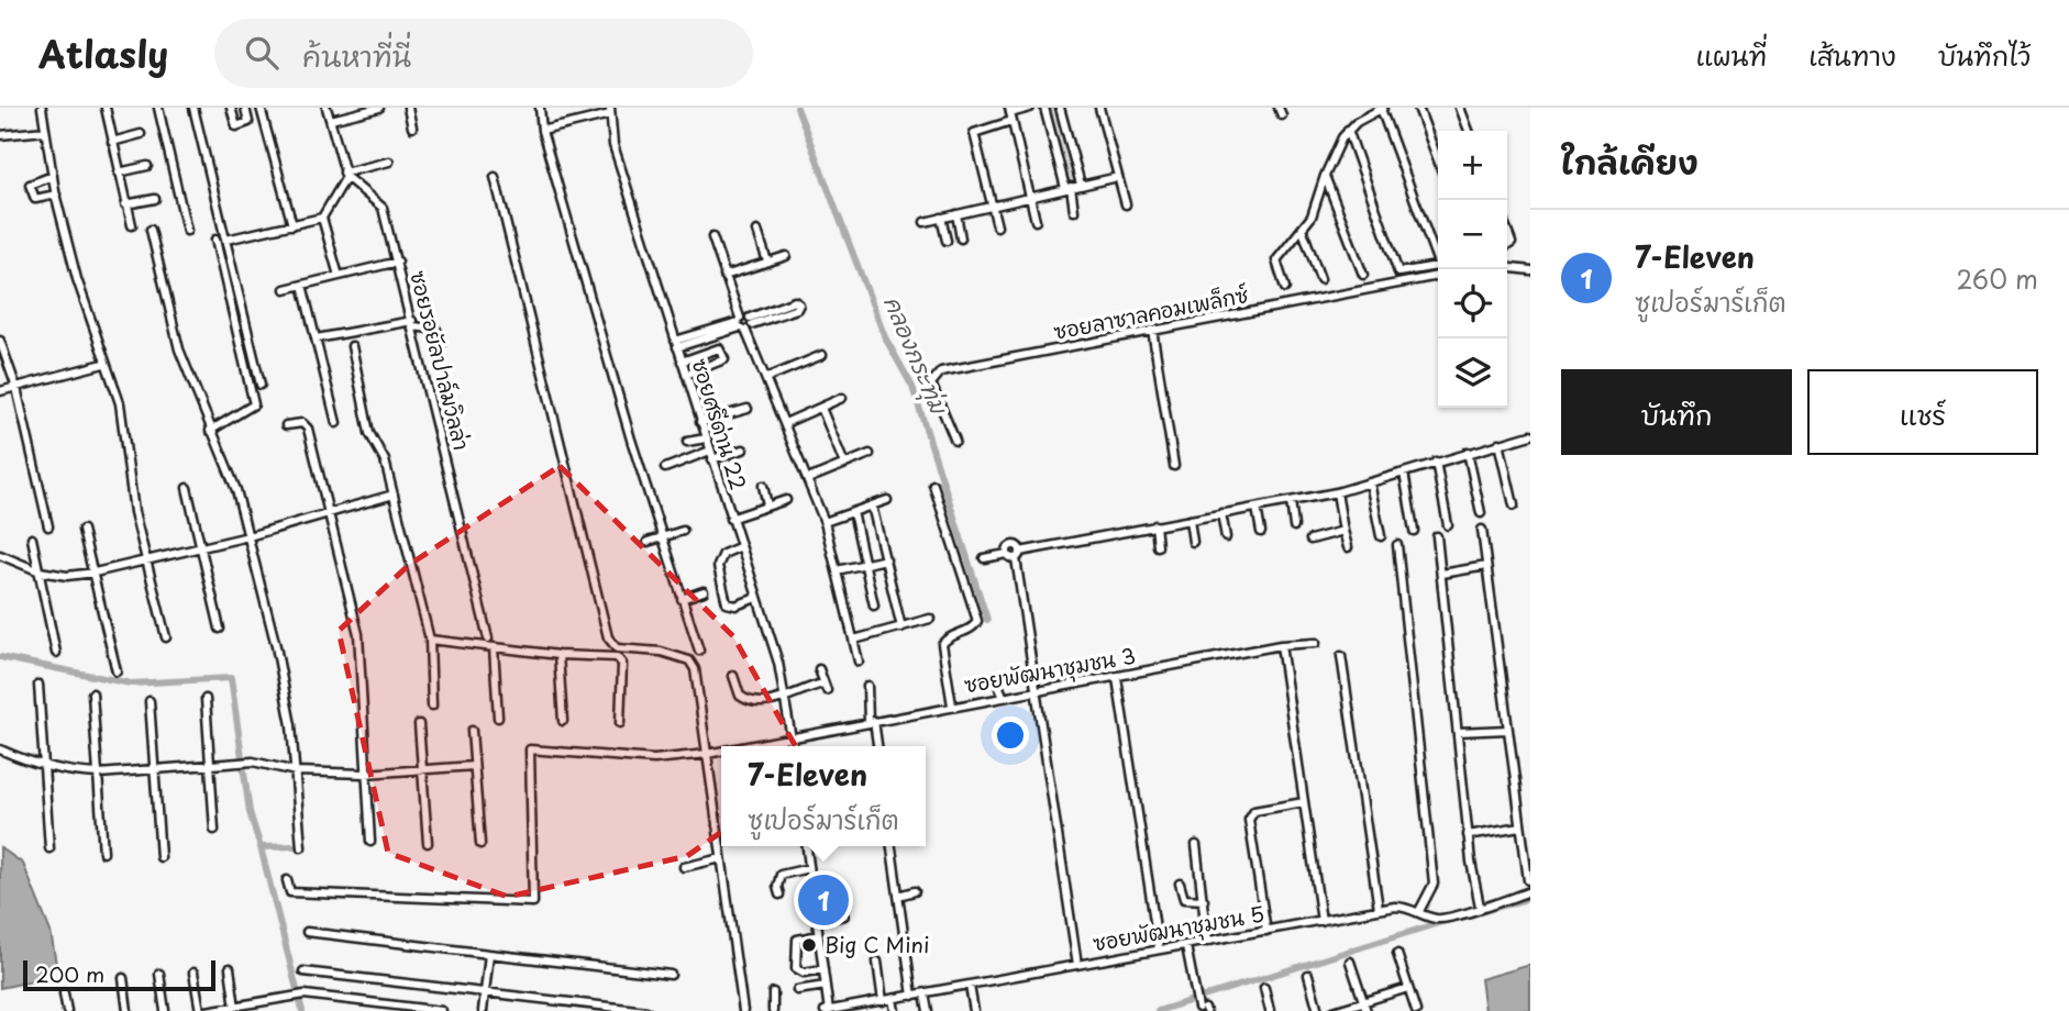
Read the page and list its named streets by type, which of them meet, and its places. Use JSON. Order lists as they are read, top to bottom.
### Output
{
  "streets": {
    "street": [
      "ซอยลาซาลคอมเพล็กซ์",
      "ซอยรอยัลปาล์มวิลล่า",
      "ซอยศรีด่าน 22",
      "ซอยพัฒนาชุมชน 3",
      "ซอยพัฒนาชุมชน 5"
    ]
  },
  "crossings": [
    ["ซอยศรีด่าน 22", "ซอยพัฒนาชุมชน 3"]
  ],
  "water": ["คลองกระทุ่ม"],
  "places": ["Big C Mini"],
  "scale_bar": "200 m",
  "page": {
    "header": "Atlasly",
    "search": "ค้นหาที่นี่",
    "nav": ["แผนที่", "เส้นทาง", "บันทึกไว้"],
    "heading": "ใกล้เคียง",
    "map_buttons": ["+", "−"],
    "list": [
      {
        "mark": "1",
        "name": "7-Eleven",
        "note": "ซูเปอร์มาร์เก็ต",
        "value": "260 m"
      }
    ],
    "buttons": ["บันทึก", "แชร์"],
    "popup": ["7-Eleven", "ซูเปอร์มาร์เก็ต"],
    "pins": "1",
    "scale": "200 m"
  }
}
